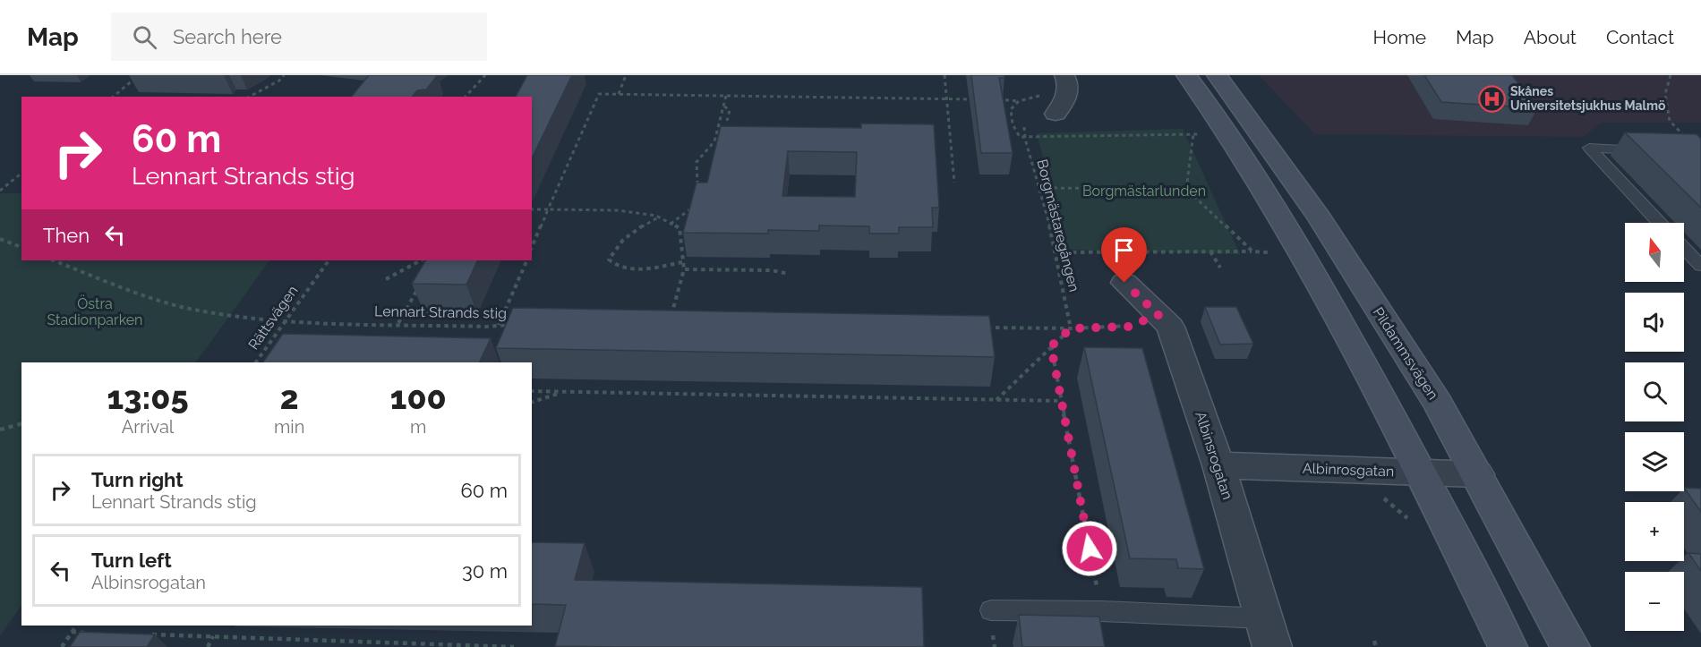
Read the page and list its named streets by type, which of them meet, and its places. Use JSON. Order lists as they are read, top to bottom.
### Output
{
  "streets": {
    "main road": ["Pildammsvägen"],
    "street": ["Albinsrogatan", "Albinrosgatan"],
    "path": ["Borgmästaregången", "Lennart Strands stig", "Rättsvägen"]
  },
  "crossings": [
    ["Lennart Strands stig", "Rättsvägen"],
    ["Pildammsvägen", "Albinrosgatan"],
    ["Albinsrogatan", "Albinrosgatan"]
  ],
  "parks": ["Borgmästarlunden", "Östra Stadionparken"],
  "places": {
    "hospital": ["Skånes Universitetsjukhus Malmö"]
  },
  "north": "top",
  "page": {
    "header": "Map",
    "search": "Search here",
    "nav": [
      "Home",
      "Map",
      "About",
      "Contact"
    ],
    "turn": ["60 m", "Lennart Strands stig"],
    "then": "Then",
    "map_buttons": ["+", "−"],
    "eta": [
      "13:05",
      "Arrival",
      "2",
      "min",
      "100",
      "m"
    ],
    "list": [
      {
        "name": "Turn right",
        "note": "Lennart Strands stig",
        "value": "60 m"
      },
      {
        "name": "Turn left",
        "note": "Albinsrogatan",
        "value": "30 m"
      }
    ]
  }
}
